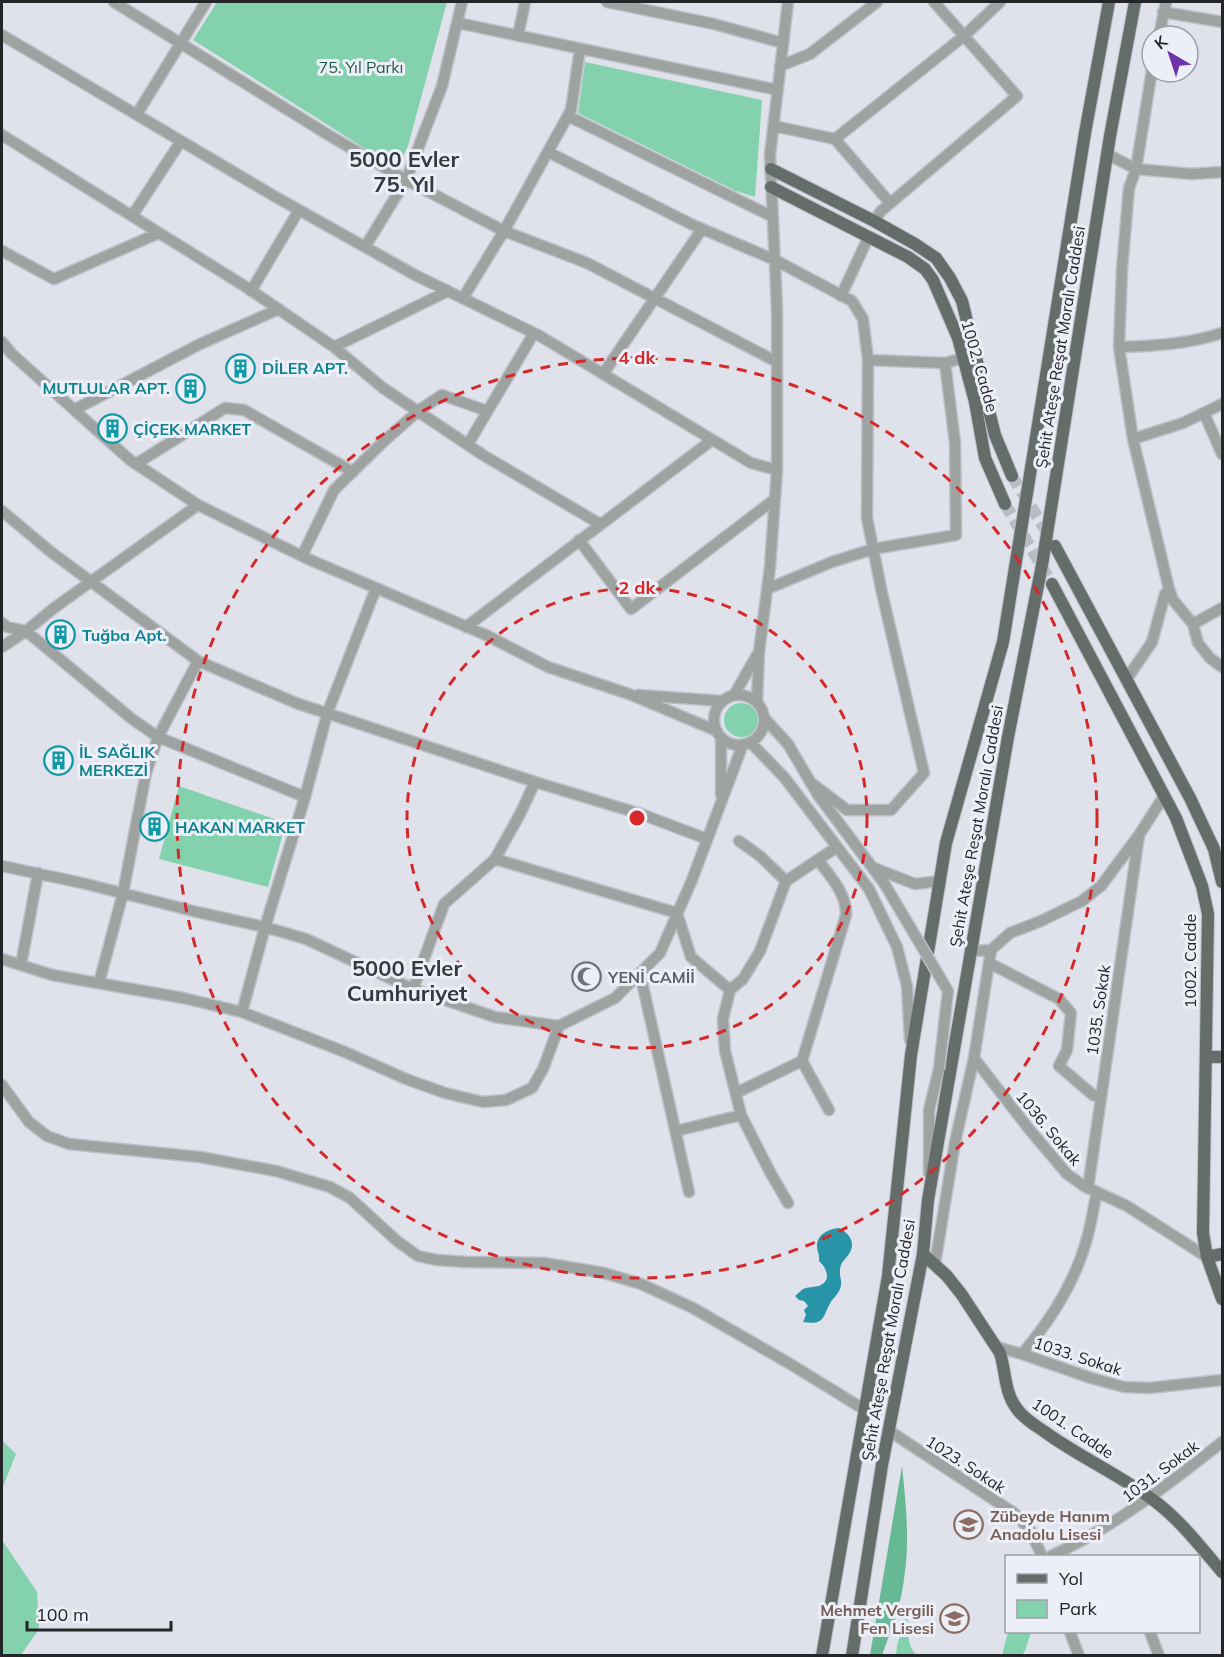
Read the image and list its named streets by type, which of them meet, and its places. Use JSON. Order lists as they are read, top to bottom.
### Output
{
  "streets": {
    "main road": ["Şehit Ateşe Reşat Moralı Caddesi", "1002. Cadde", "1001. Cadde"],
    "street": [
      "1035. Sokak",
      "1036. Sokak",
      "1033. Sokak",
      "1023. Sokak",
      "1031. Sokak"
    ]
  },
  "crossings": [
    ["Şehit Ateşe Reşat Moralı Caddesi", "1001. Cadde"],
    ["Şehit Ateşe Reşat Moralı Caddesi", "1023. Sokak"],
    ["1002. Cadde", "1036. Sokak"],
    ["1035. Sokak", "1036. Sokak"],
    ["1035. Sokak", "1033. Sokak"],
    ["1033. Sokak", "1001. Cadde"],
    ["1001. Cadde", "1031. Sokak"]
  ],
  "districts": ["5000 Evler 75. Yıl", "5000 Evler Cumhuriyet"],
  "parks": ["75. Yıl Parkı"],
  "places": {
    "building": [
      "DİLER APT.",
      "MUTLULAR APT.",
      "ÇİÇEK MARKET",
      "Tuğba Apt.",
      "İL SAĞLIK MERKEZİ",
      "HAKAN MARKET"
    ],
    "mosque": ["YENİ CAMİİ"],
    "school or university": ["Zübeyde Hanım Anadolu Lisesi", "Mehmet Vergili Fen Lisesi"]
  },
  "legend": ["Yol", "Park"],
  "scale_bar": "100 m",
  "north": "top left",
  "rings": ["4 dk", "2 dk"]
}
